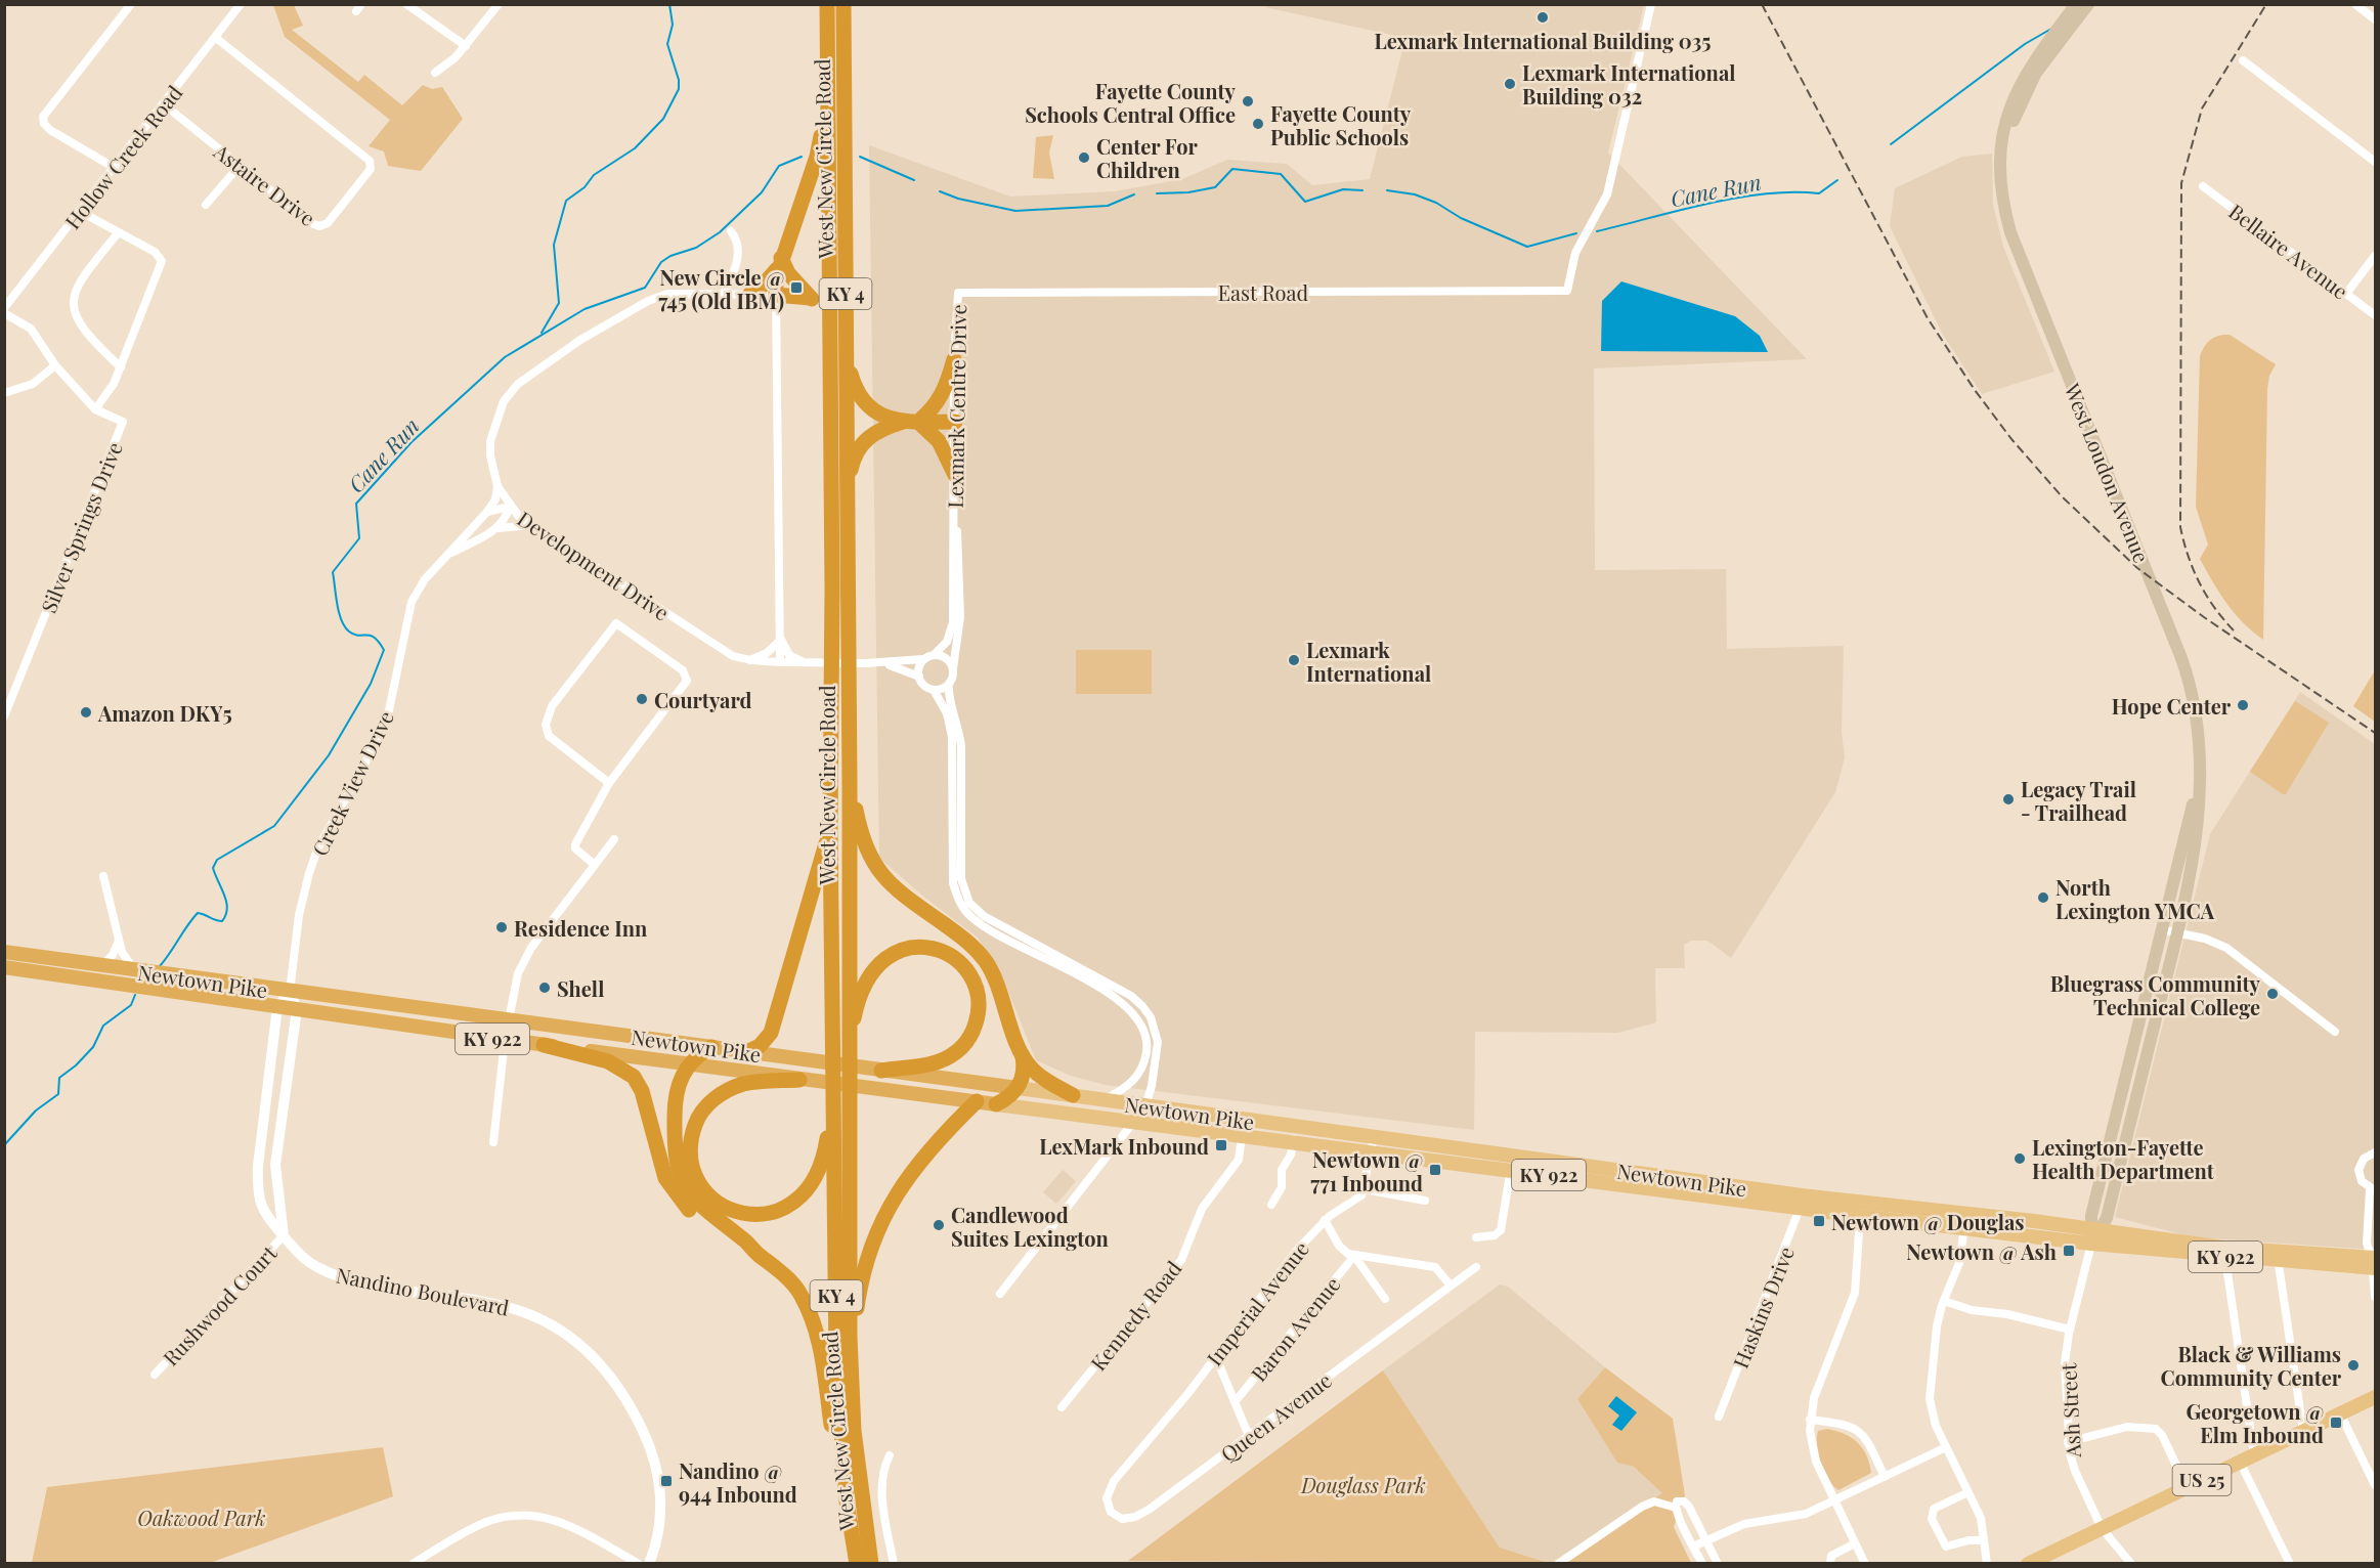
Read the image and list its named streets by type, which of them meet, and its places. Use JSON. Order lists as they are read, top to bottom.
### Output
{
  "streets": {
    "highway": [
      "West New Circle Road",
      "KY 4",
      "Newtown Pike",
      "KY 922"
    ],
    "main road": ["West Loudon Avenue", "US 25"],
    "street": [
      "Hollow Creek Road",
      "Astaire Drive",
      "Bellaire Avenue",
      "East Road",
      "Lexmark Centre Drive",
      "Silver Springs Drive",
      "Development Drive",
      "Creek View Drive",
      "Nandino Boulevard",
      "Imperial Avenue",
      "Rushwood Court",
      "Haskins Drive",
      "Kennedy Road",
      "Baron Avenue",
      "Ash Street",
      "Queen Avenue"
    ]
  },
  "crossings": [
    ["Hollow Creek Road", "Astaire Drive"],
    ["East Road", "Lexmark Centre Drive"],
    ["Lexmark Centre Drive", "Development Drive"],
    ["West Loudon Avenue", "Newtown Pike"],
    ["West Loudon Avenue", "Ash Street"],
    ["Development Drive", "Creek View Drive"],
    ["Creek View Drive", "Newtown Pike"],
    ["Newtown Pike", "Nandino Boulevard"],
    ["Newtown Pike", "Haskins Drive"],
    ["Newtown Pike", "Kennedy Road"],
    ["Newtown Pike", "Ash Street"],
    ["Nandino Boulevard", "Rushwood Court"],
    ["Imperial Avenue", "Queen Avenue"],
    ["Ash Street", "US 25"]
  ],
  "water": ["Cane Run"],
  "parks": ["Douglass Park", "Oakwood Park"],
  "places": {
    "other": [
      "Lexmark International Building 035",
      "Lexmark International Building 032",
      "Fayette County Schools Central Office",
      "Fayette County Public Schools",
      "Center For Children",
      "Lexmark International",
      "Courtyard",
      "Hope Center",
      "Amazon DKY5",
      "Legacy Trail - Trailhead",
      "North Lexington YMCA",
      "Residence Inn",
      "Shell",
      "Bluegrass Community Technical College",
      "Lexington-Fayette Health Department",
      "Candlewood Suites Lexington",
      "Black & Williams Community Center"
    ],
    "transit": [
      "New Circle @ 745 (Old IBM)",
      "LexMark Inbound",
      "Newtown @ 771 Inbound",
      "Newtown @ Douglas",
      "Newtown @ Ash",
      "Georgetown @ Elm Inbound",
      "Nandino @ 944 Inbound"
    ]
  }
}
